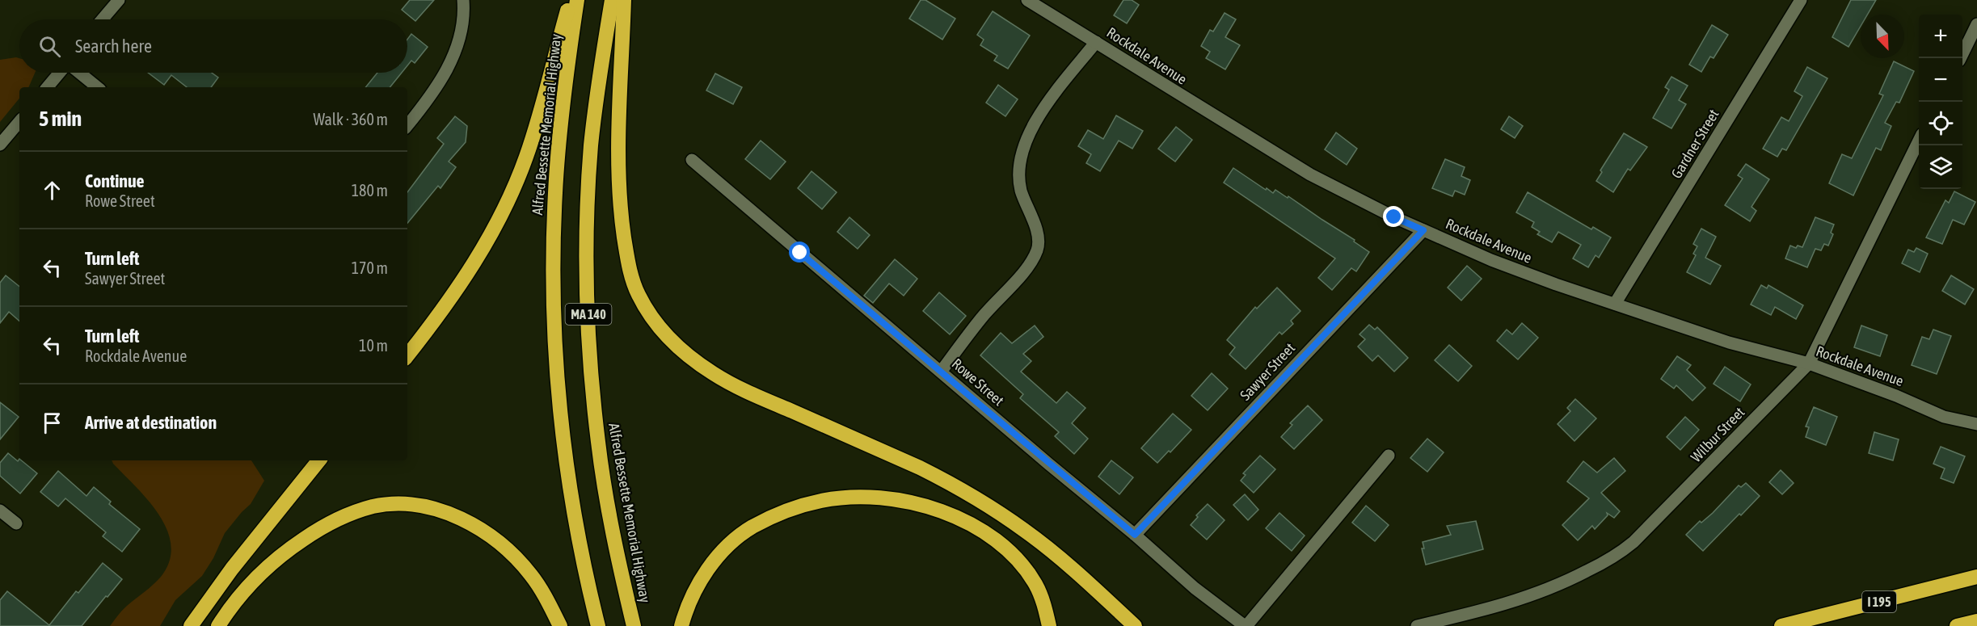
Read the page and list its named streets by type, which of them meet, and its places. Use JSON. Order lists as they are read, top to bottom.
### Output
{
  "streets": {
    "highway": ["Alfred Bessette Memorial Highway", "MA 140", "I 195"],
    "street": [
      "Rockdale Avenue",
      "Gardner Street",
      "Sawyer Street",
      "Rowe Street",
      "Wilbur Street"
    ]
  },
  "crossings": [
    ["Rockdale Avenue", "Gardner Street"],
    ["Rockdale Avenue", "Sawyer Street"],
    ["Rockdale Avenue", "Wilbur Street"],
    ["Sawyer Street", "Rowe Street"]
  ],
  "north": "bottom right",
  "page": {
    "map_buttons": ["+", "−"],
    "search": "Search here",
    "heading": ["5 min", "Walk · 360 m"],
    "list": [
      ["Continue", "Rowe Street", "180 m"],
      ["Turn left", "Sawyer Street", "170 m"],
      ["Turn left", "Rockdale Avenue", "10 m"],
      "Arrive at destination"
    ]
  }
}
